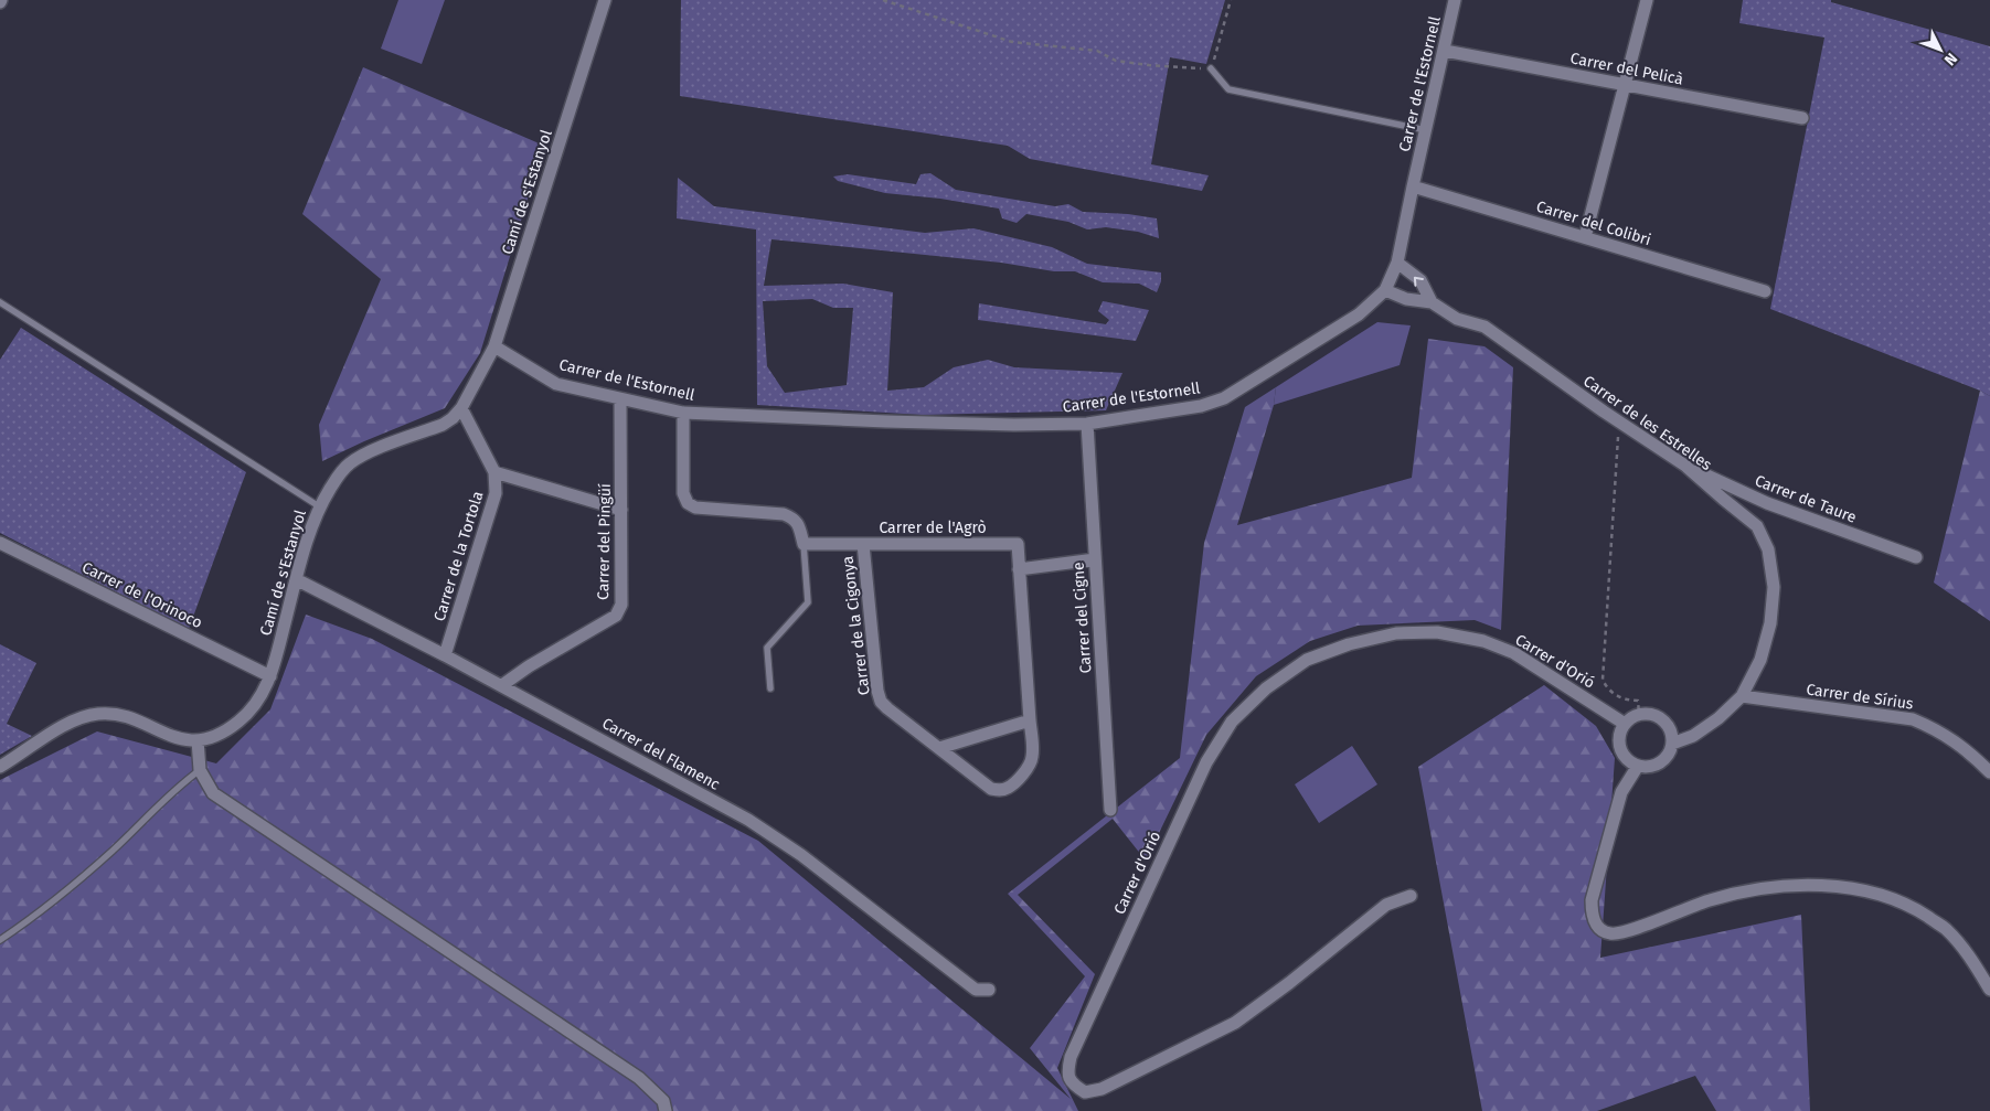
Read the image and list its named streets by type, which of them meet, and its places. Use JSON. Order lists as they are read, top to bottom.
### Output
{
  "streets": {
    "street": [
      "Carrer del Pelicà",
      "Carrer de l'Estornell",
      "Camí de s'Estanyol",
      "Carrer del Colibri",
      "Carrer de les Estrelles",
      "Carrer de Taure",
      "Carrer de l'Agrò",
      "Carrer del Pingüí",
      "Carrer de la Tortola",
      "Carrer de l'Orinoco",
      "Carrer del Cigne",
      "Carrer de la Cigonya",
      "Carrer d'Orió",
      "Carrer de Sírius",
      "Carrer del Flamenc"
    ]
  },
  "crossings": [
    ["Carrer del Pelicà", "Carrer de l'Estornell"],
    ["Carrer de l'Estornell", "Camí de s'Estanyol"],
    ["Carrer de l'Estornell", "Carrer del Colibri"],
    ["Carrer de l'Estornell", "Carrer de les Estrelles"],
    ["Carrer de l'Estornell", "Carrer del Pingüí"],
    ["Carrer de l'Estornell", "Carrer del Cigne"],
    ["Camí de s'Estanyol", "Carrer de la Tortola"],
    ["Camí de s'Estanyol", "Carrer de l'Orinoco"],
    ["Camí de s'Estanyol", "Carrer del Flamenc"],
    ["Carrer de les Estrelles", "Carrer de Taure"],
    ["Carrer de les Estrelles", "Carrer d'Orió"],
    ["Carrer de les Estrelles", "Carrer de Sírius"],
    ["Carrer de l'Agrò", "Carrer de la Cigonya"],
    ["Carrer del Pingüí", "Carrer del Flamenc"],
    ["Carrer de la Tortola", "Carrer del Flamenc"]
  ],
  "north": "bottom right"
}
